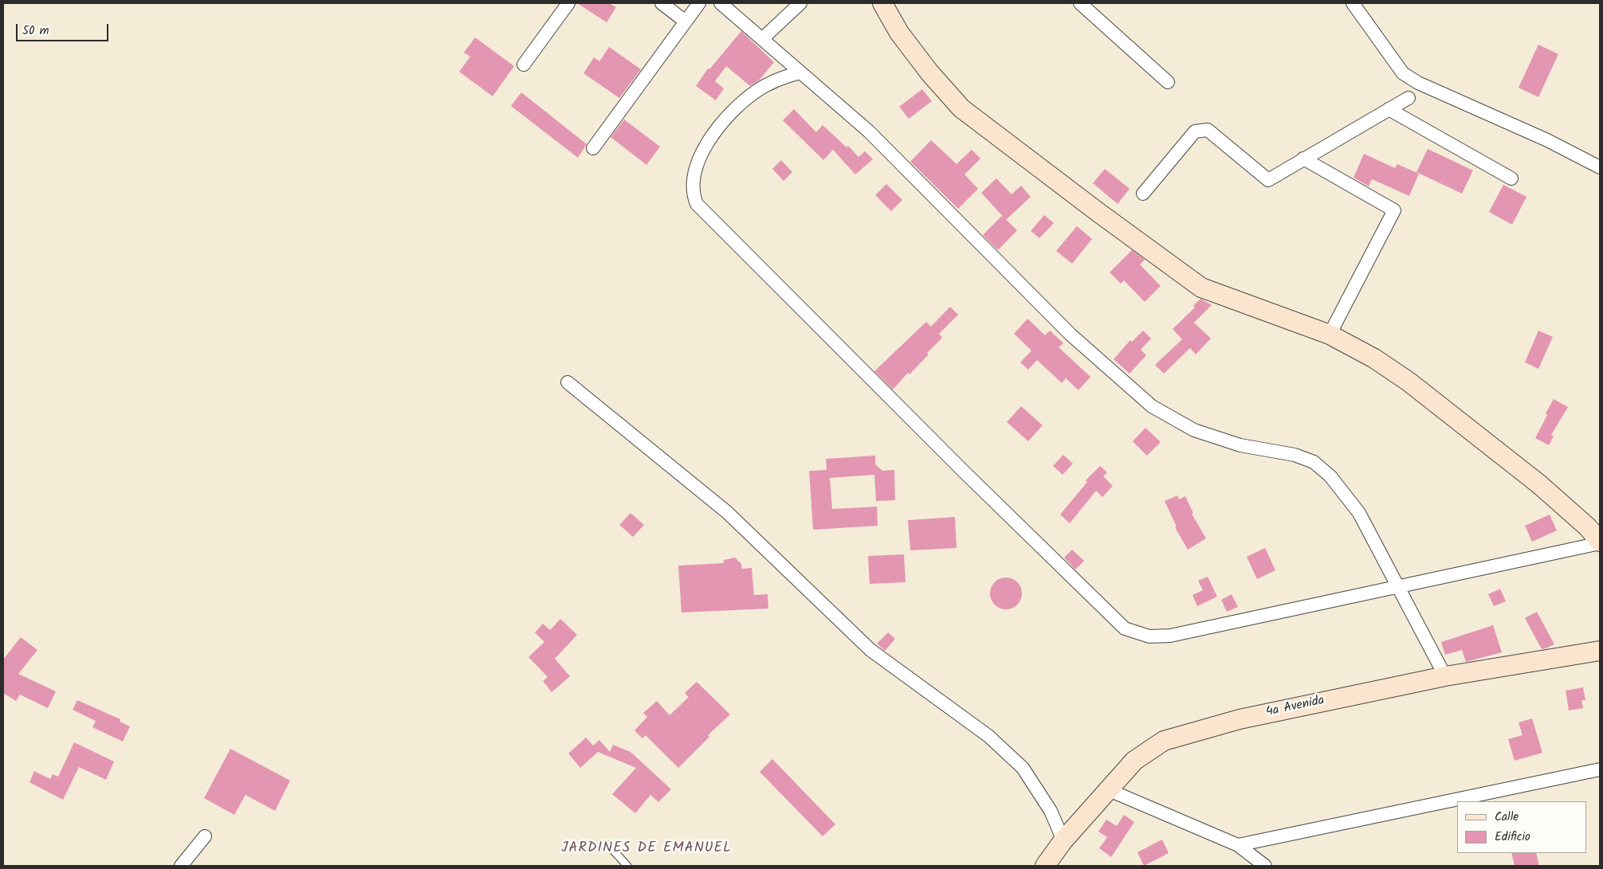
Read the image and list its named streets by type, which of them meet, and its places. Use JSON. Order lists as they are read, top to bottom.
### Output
{
  "streets": {
    "street": ["4a Avenida"]
  },
  "districts": ["JARDINES DE EMANUEL"],
  "legend": ["Calle", "Edificio"],
  "scale_bar": "50 m"
}
